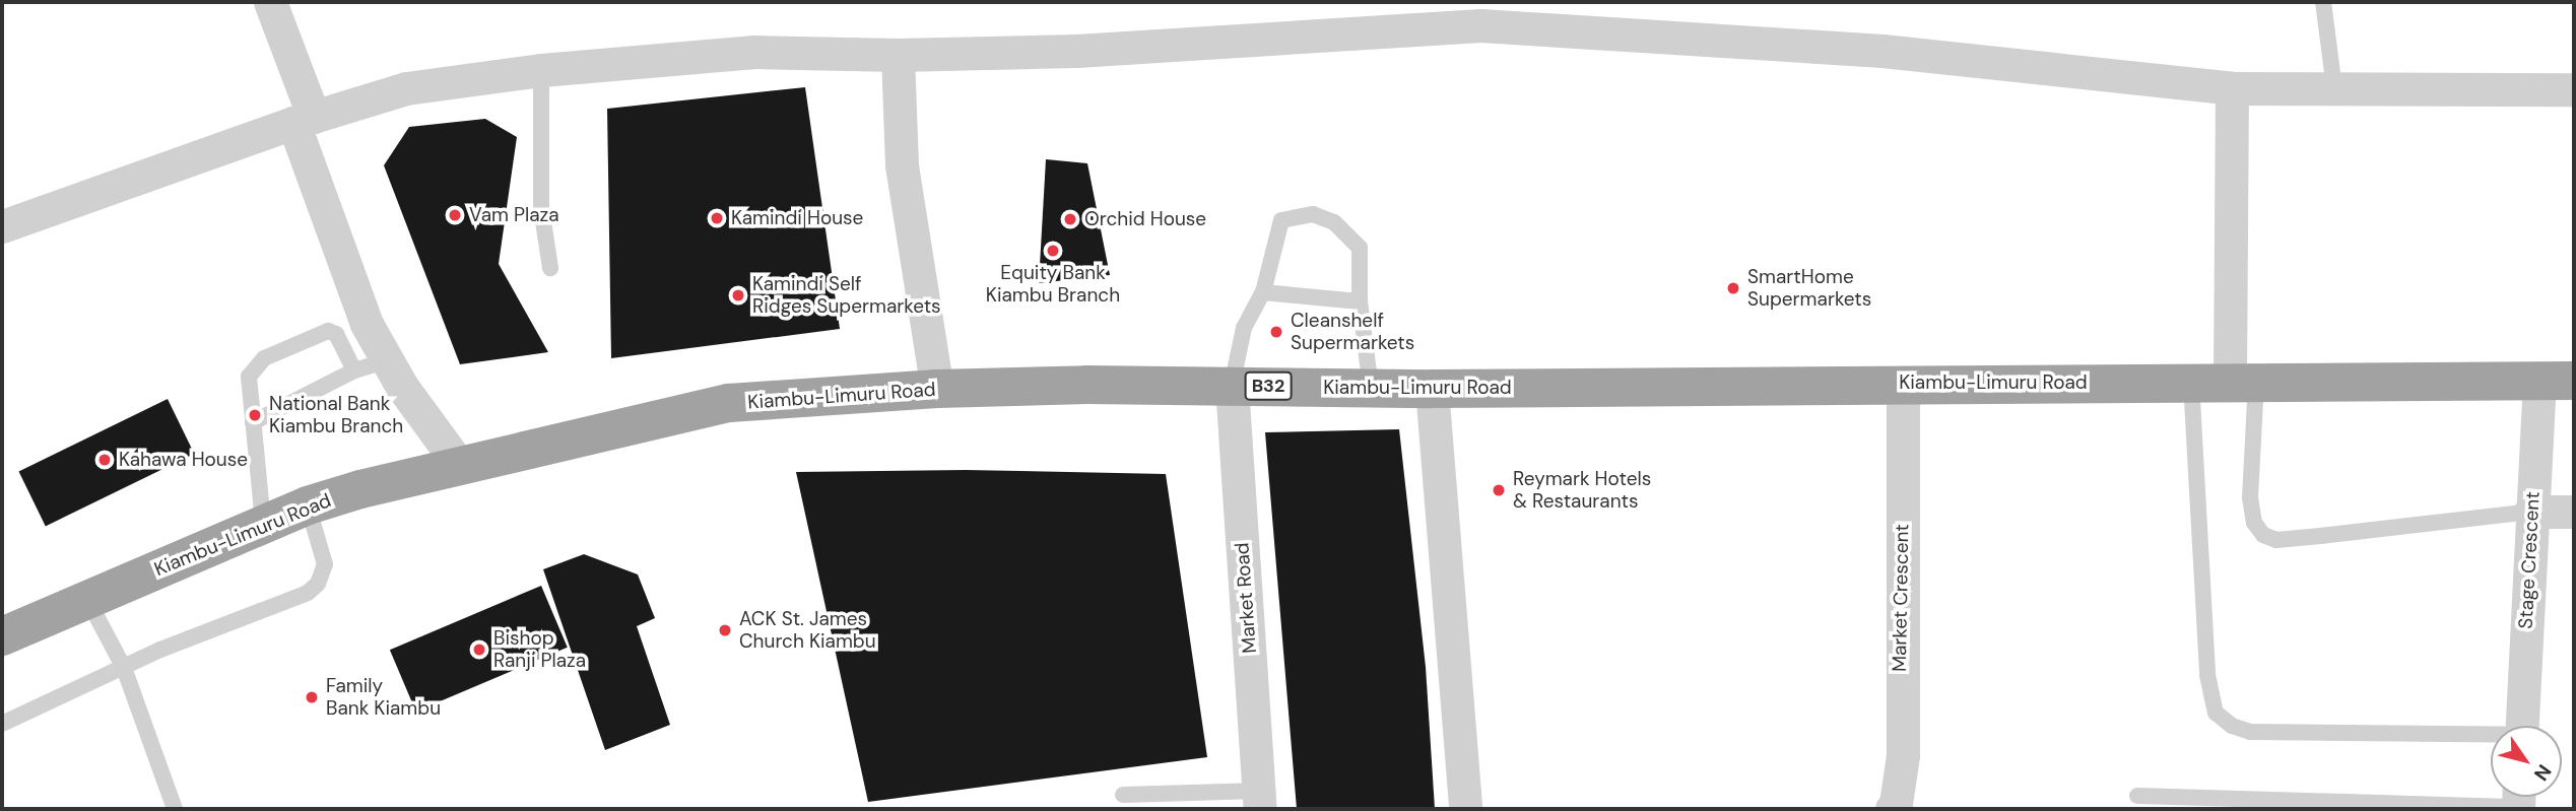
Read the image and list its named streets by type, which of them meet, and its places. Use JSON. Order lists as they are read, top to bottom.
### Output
{
  "streets": {
    "highway": ["Kiambu-Limuru Road", "B32"],
    "street": ["Stage Crescent", "Market Road", "Market Crescent"]
  },
  "crossings": [
    ["Kiambu-Limuru Road", "Stage Crescent"],
    ["Kiambu-Limuru Road", "Market Road"],
    ["Kiambu-Limuru Road", "Market Crescent"]
  ],
  "places": [
    "Vam Plaza",
    "Kamindi House",
    "Orchid House",
    "Equity Bank Kiambu Branch",
    "SmartHome Supermarkets",
    "Kamindi Self Ridges Supermarkets",
    "Cleanshelf Supermarkets",
    "National Bank Kiambu Branch",
    "Kahawa House",
    "Reymark Hotels & Restaurants",
    "ACK St. James Church Kiambu",
    "Bishop Ranji Plaza",
    "Family Bank Kiambu"
  ],
  "north": "bottom right"
}
